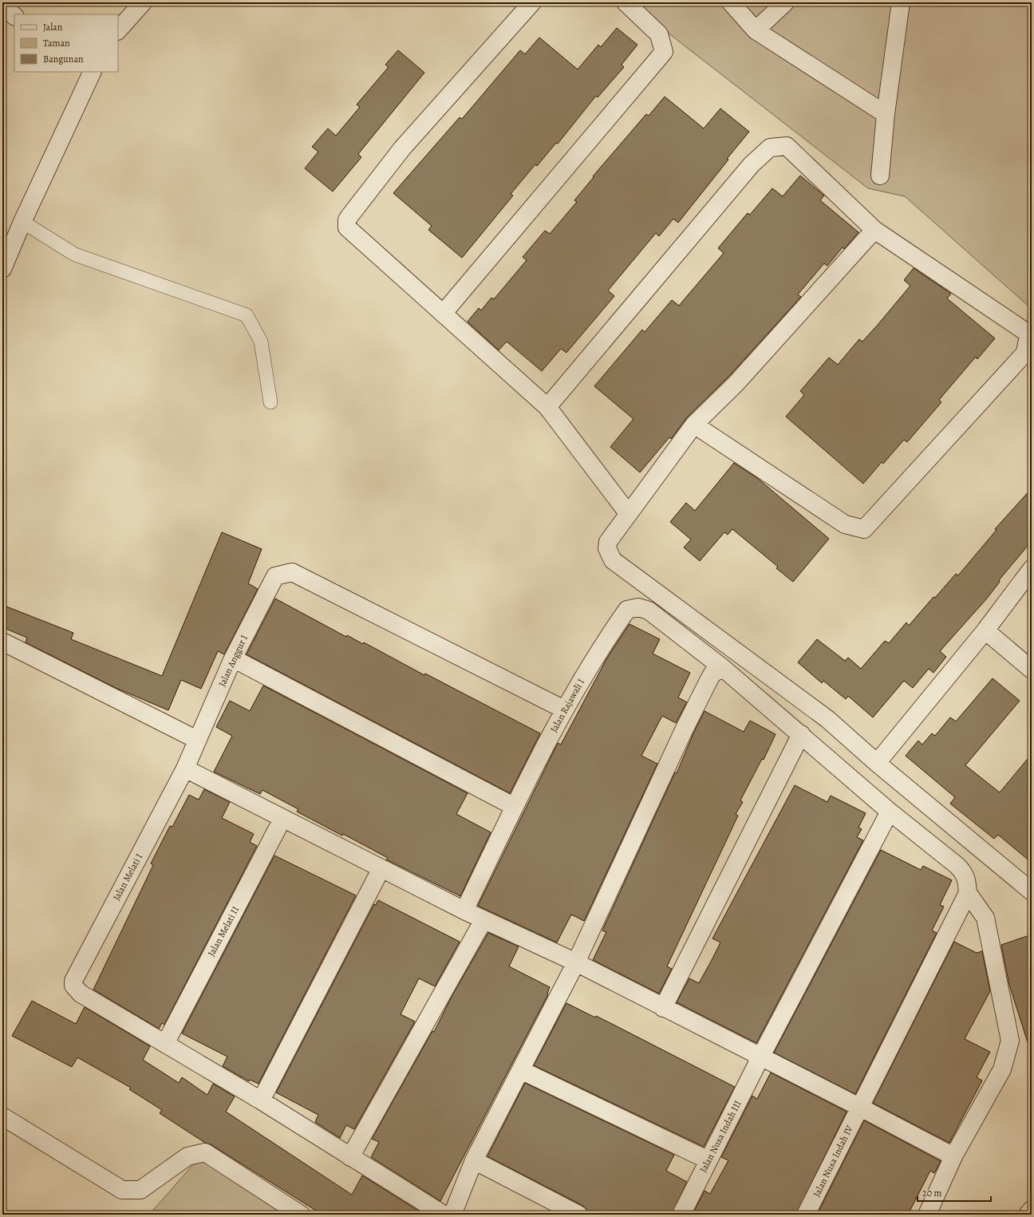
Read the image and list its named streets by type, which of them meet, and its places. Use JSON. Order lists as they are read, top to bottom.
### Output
{
  "streets": {
    "street": [
      "Jalan Anggur I",
      "Jalan Rajawali I",
      "Jalan Melati I",
      "Jalan Melati II",
      "Jalan Nusa Indah III",
      "Jalan Nusa Indah IV"
    ]
  },
  "crossings": [
    ["Jalan Anggur I", "Jalan Rajawali I"],
    ["Jalan Anggur I", "Jalan Melati I"],
    ["Jalan Rajawali I", "Jalan Nusa Indah III"],
    ["Jalan Rajawali I", "Jalan Nusa Indah IV"],
    ["Jalan Melati I", "Jalan Melati II"]
  ],
  "legend": ["Jalan", "Taman", "Bangunan"],
  "scale_bar": "20 m"
}
